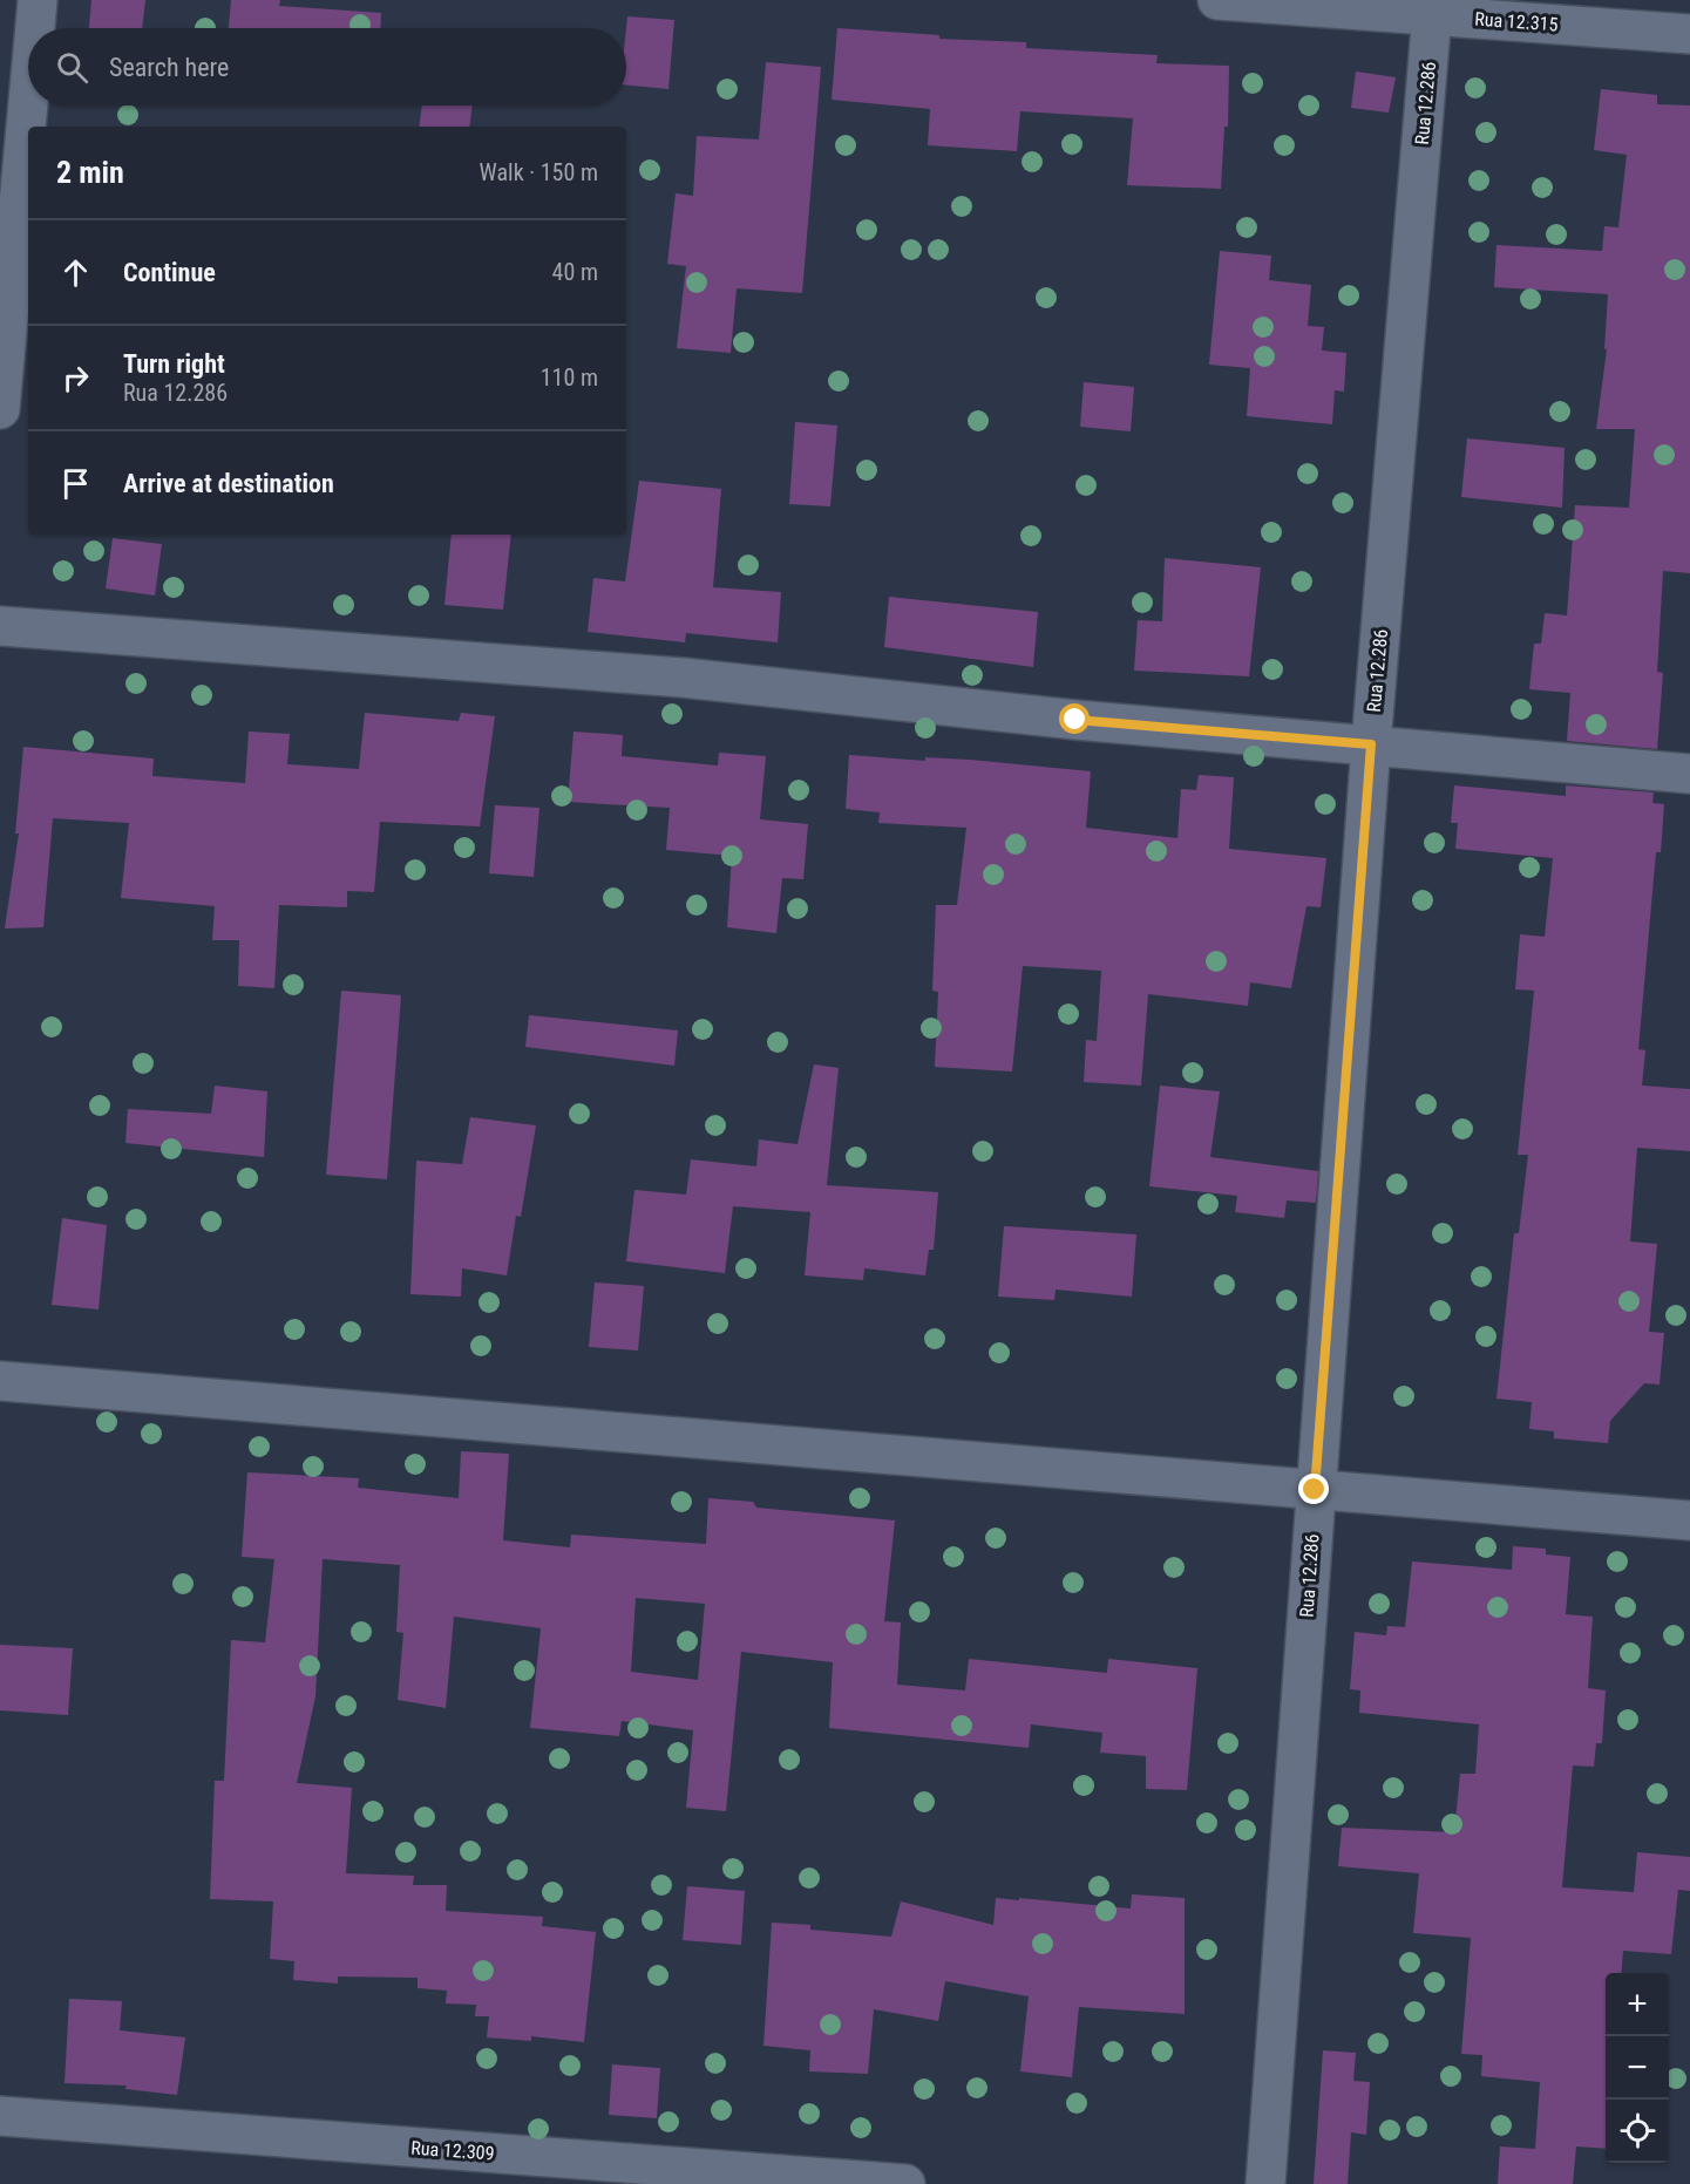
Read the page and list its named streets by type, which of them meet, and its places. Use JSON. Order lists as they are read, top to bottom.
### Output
{
  "streets": {
    "street": ["Rua 12.315", "Rua 12.286", "Rua 12.309"]
  },
  "crossings": [
    ["Rua 12.315", "Rua 12.286"]
  ],
  "page": {
    "search": "Search here",
    "heading": ["2 min", "Walk · 150 m"],
    "list": [
      ["Continue", "40 m"],
      ["Turn right", "Rua 12.286", "110 m"],
      "Arrive at destination"
    ],
    "map_buttons": ["+", "−"]
  }
}
